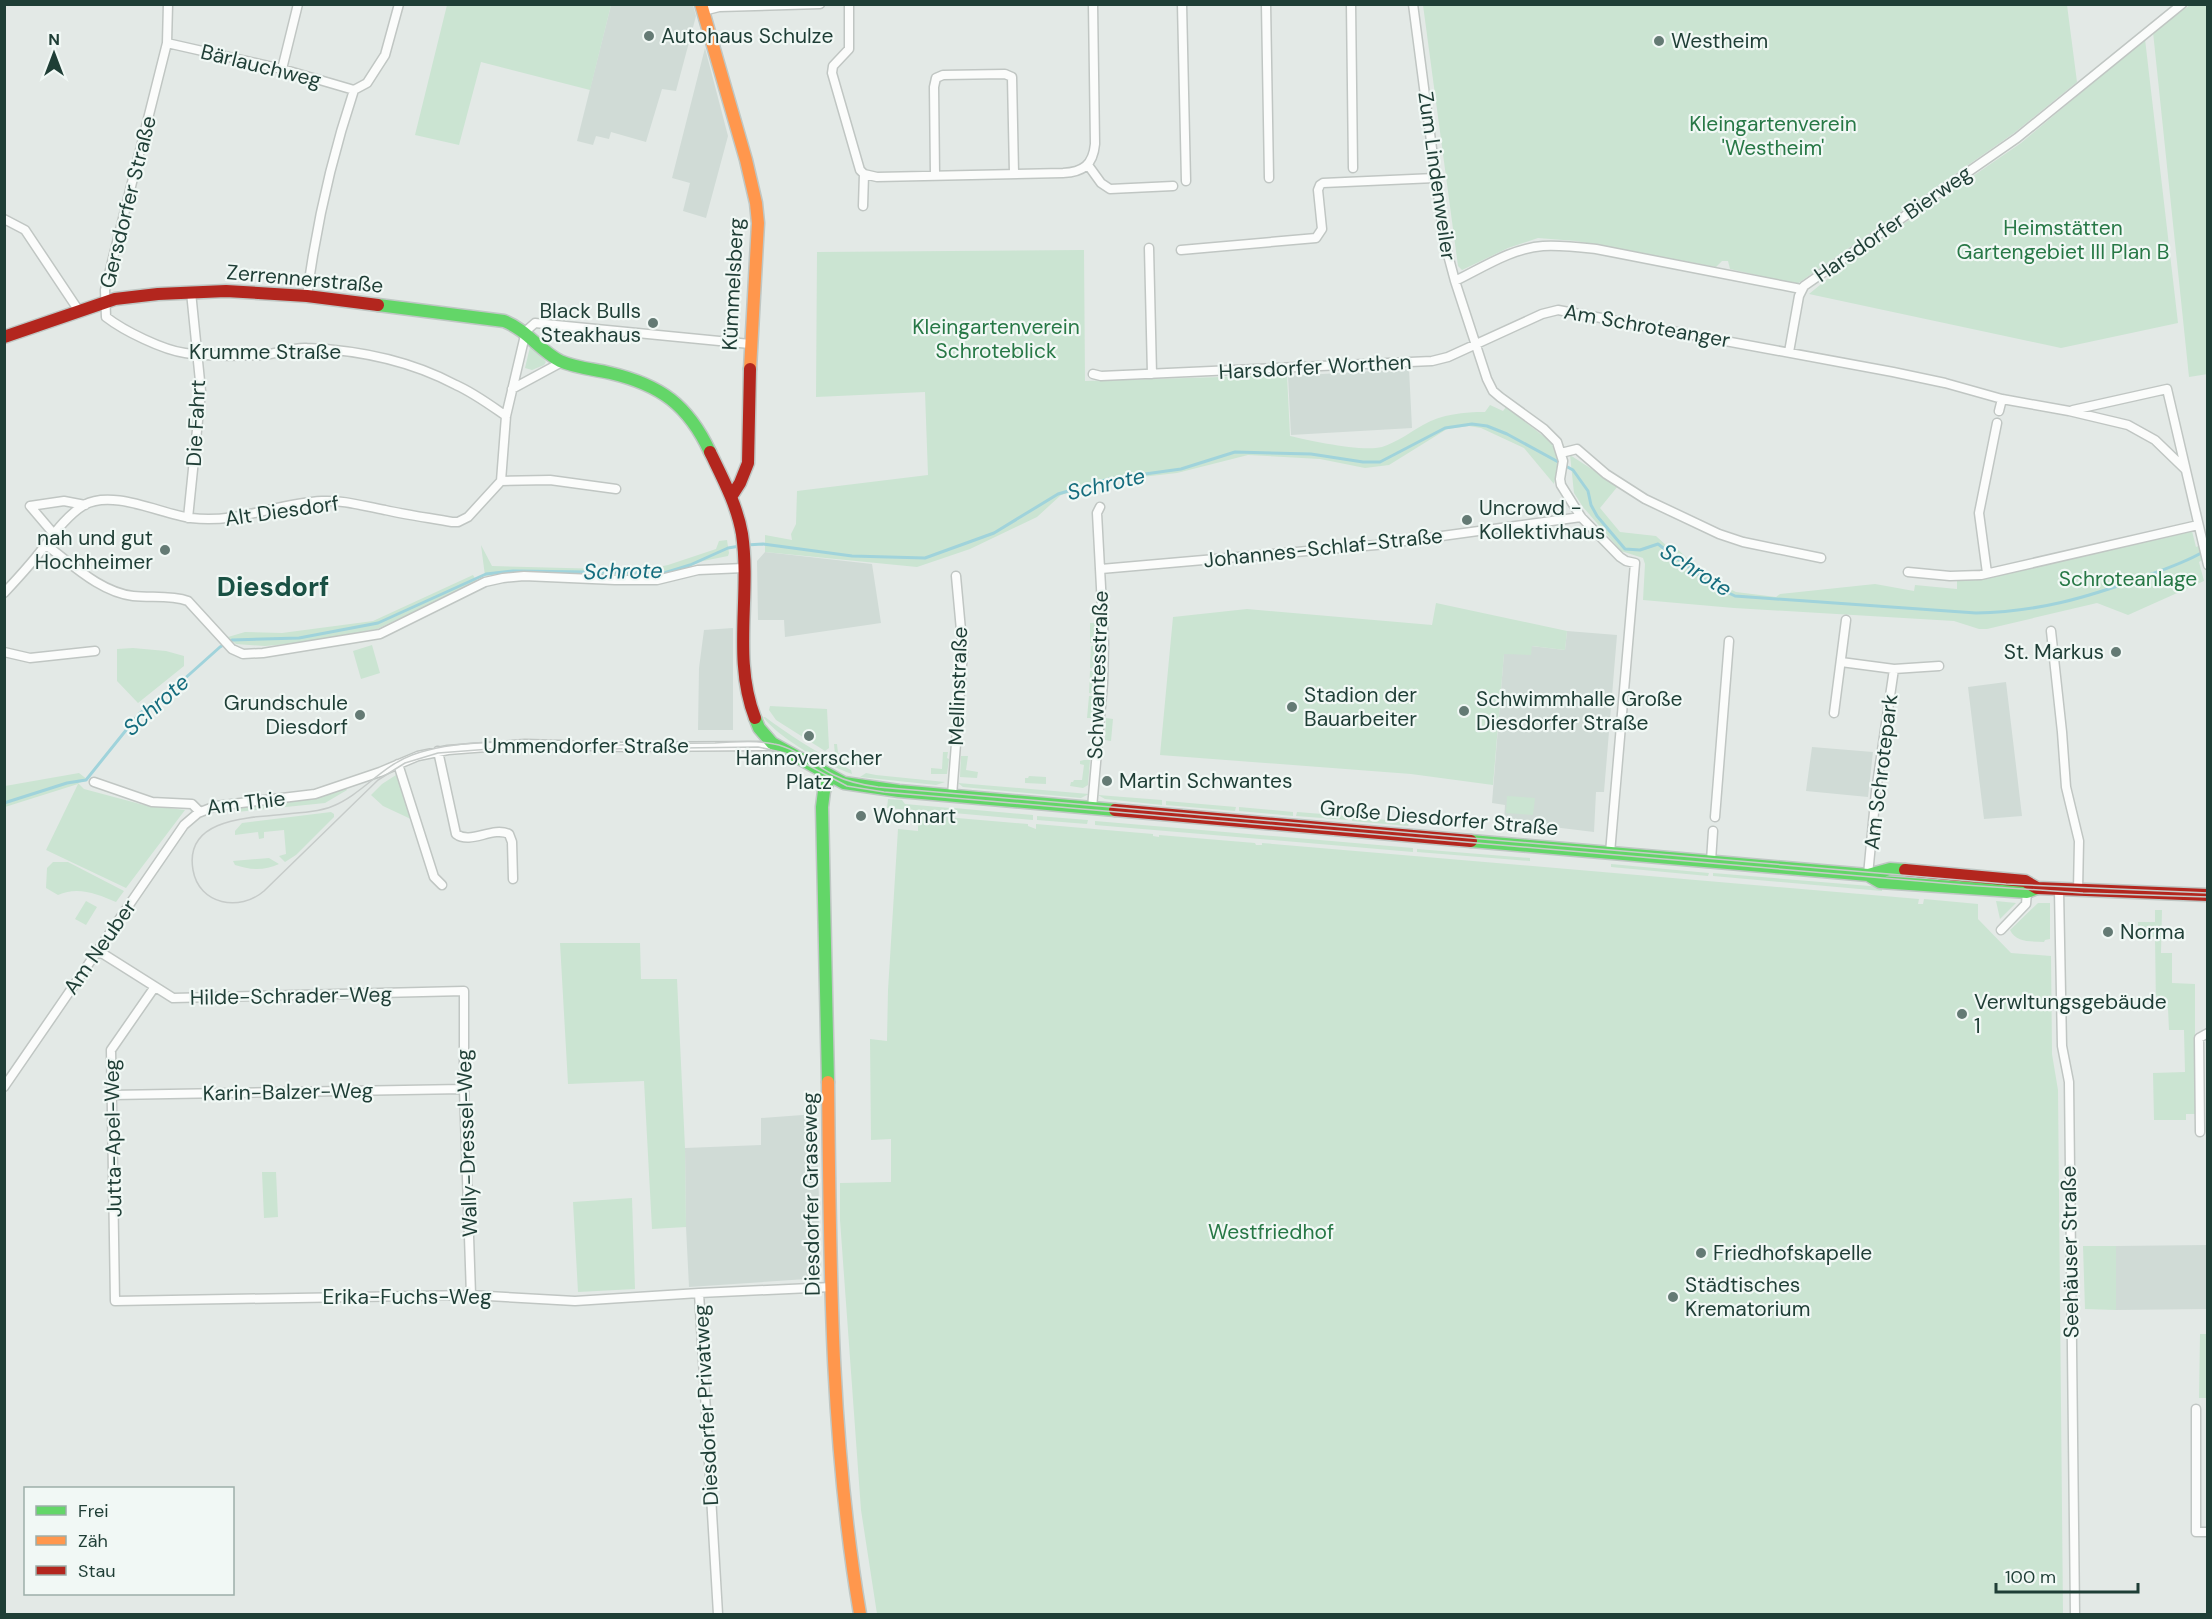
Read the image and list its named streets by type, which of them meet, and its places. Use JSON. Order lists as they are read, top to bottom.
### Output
{
  "streets": {
    "main road": [
      "Zerrennerstraße",
      "Kümmelsberg",
      "Große Diesdorfer Straße",
      "Diesdorfer Graseweg"
    ],
    "street": [
      "Bärlauchweg",
      "Zum Lindenweiler",
      "Gersdorfer Straße",
      "Harsdorfer Bierweg",
      "Am Schroteanger",
      "Krumme Straße",
      "Harsdorfer Worthen",
      "Die Fahrt",
      "Alt Diesdorf",
      "Johannes-Schlaf-Straße",
      "Schwantesstraße",
      "Mellinstraße",
      "Ummendorfer Straße",
      "Am Schrotepark",
      "Am Thie",
      "Am Neuber",
      "Hilde-Schrader-Weg",
      "Karin-Balzer-Weg",
      "Jutta-Apel-Weg",
      "Wally-Dressel-Weg",
      "Seehäuser Straße",
      "Erika-Fuchs-Weg",
      "Diesdorfer Privatweg"
    ]
  },
  "crossings": [
    ["Bärlauchweg", "Gersdorfer Straße"],
    ["Zum Lindenweiler", "Harsdorfer Bierweg"],
    ["Zum Lindenweiler", "Am Schroteanger"],
    ["Zum Lindenweiler", "Harsdorfer Worthen"],
    ["Gersdorfer Straße", "Zerrennerstraße"],
    ["Gersdorfer Straße", "Krumme Straße"],
    ["Zerrennerstraße", "Krumme Straße"],
    ["Zerrennerstraße", "Die Fahrt"],
    ["Zerrennerstraße", "Große Diesdorfer Straße"],
    ["Kümmelsberg", "Große Diesdorfer Straße"],
    ["Am Schroteanger", "Harsdorfer Worthen"],
    ["Krumme Straße", "Die Fahrt"],
    ["Die Fahrt", "Alt Diesdorf"],
    ["Johannes-Schlaf-Straße", "Schwantesstraße"],
    ["Schwantesstraße", "Große Diesdorfer Straße"],
    ["Mellinstraße", "Große Diesdorfer Straße"],
    ["Ummendorfer Straße", "Am Thie"],
    ["Ummendorfer Straße", "Große Diesdorfer Straße"],
    ["Am Schrotepark", "Große Diesdorfer Straße"],
    ["Am Thie", "Am Neuber"],
    ["Große Diesdorfer Straße", "Diesdorfer Graseweg"],
    ["Große Diesdorfer Straße", "Seehäuser Straße"],
    ["Am Neuber", "Hilde-Schrader-Weg"],
    ["Hilde-Schrader-Weg", "Jutta-Apel-Weg"],
    ["Hilde-Schrader-Weg", "Wally-Dressel-Weg"],
    ["Karin-Balzer-Weg", "Jutta-Apel-Weg"],
    ["Karin-Balzer-Weg", "Wally-Dressel-Weg"],
    ["Jutta-Apel-Weg", "Erika-Fuchs-Weg"],
    ["Wally-Dressel-Weg", "Erika-Fuchs-Weg"],
    ["Diesdorfer Graseweg", "Diesdorfer Privatweg"],
    ["Erika-Fuchs-Weg", "Diesdorfer Privatweg"]
  ],
  "districts": ["Diesdorf"],
  "water": ["Schrote"],
  "parks": [
    "Kleingartenverein 'Westheim'",
    "Heimstätten Gartengebiet III Plan B",
    "Kleingartenverein Schroteblick",
    "Schroteanlage",
    "Westfriedhof"
  ],
  "places": [
    "Autohaus Schulze",
    "Westheim",
    "Black Bulls Steakhaus",
    "Uncrowd - Kollektivhaus",
    "nah und gut Hochheimer",
    "St. Markus",
    "Stadion der Bauarbeiter",
    "Schwimmhalle Große Diesdorfer Straße",
    "Grundschule Diesdorf",
    "Hannoverscher Platz",
    "Martin Schwantes",
    "Wohnart",
    "Norma",
    "Verwltungsgebäude 1",
    "Friedhofskapelle",
    "Städtisches Krematorium"
  ],
  "legend": ["Frei", "Zäh", "Stau"],
  "scale_bar": "100 m",
  "north": "top"
}
